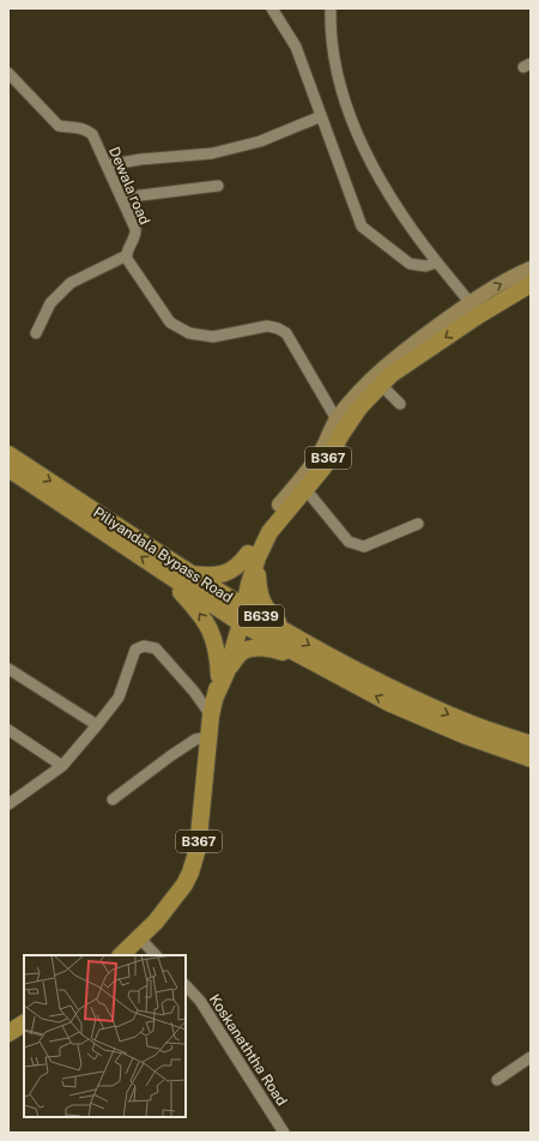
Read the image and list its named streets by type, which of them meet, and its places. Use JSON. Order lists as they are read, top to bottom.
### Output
{
  "streets": {
    "main road": ["B367", "Piliyandala Bypass Road", "B639"],
    "street": ["Dewala road", "Koskanaththa Road"]
  },
  "crossings": [
    ["B367", "Piliyandala Bypass Road"]
  ]
}
